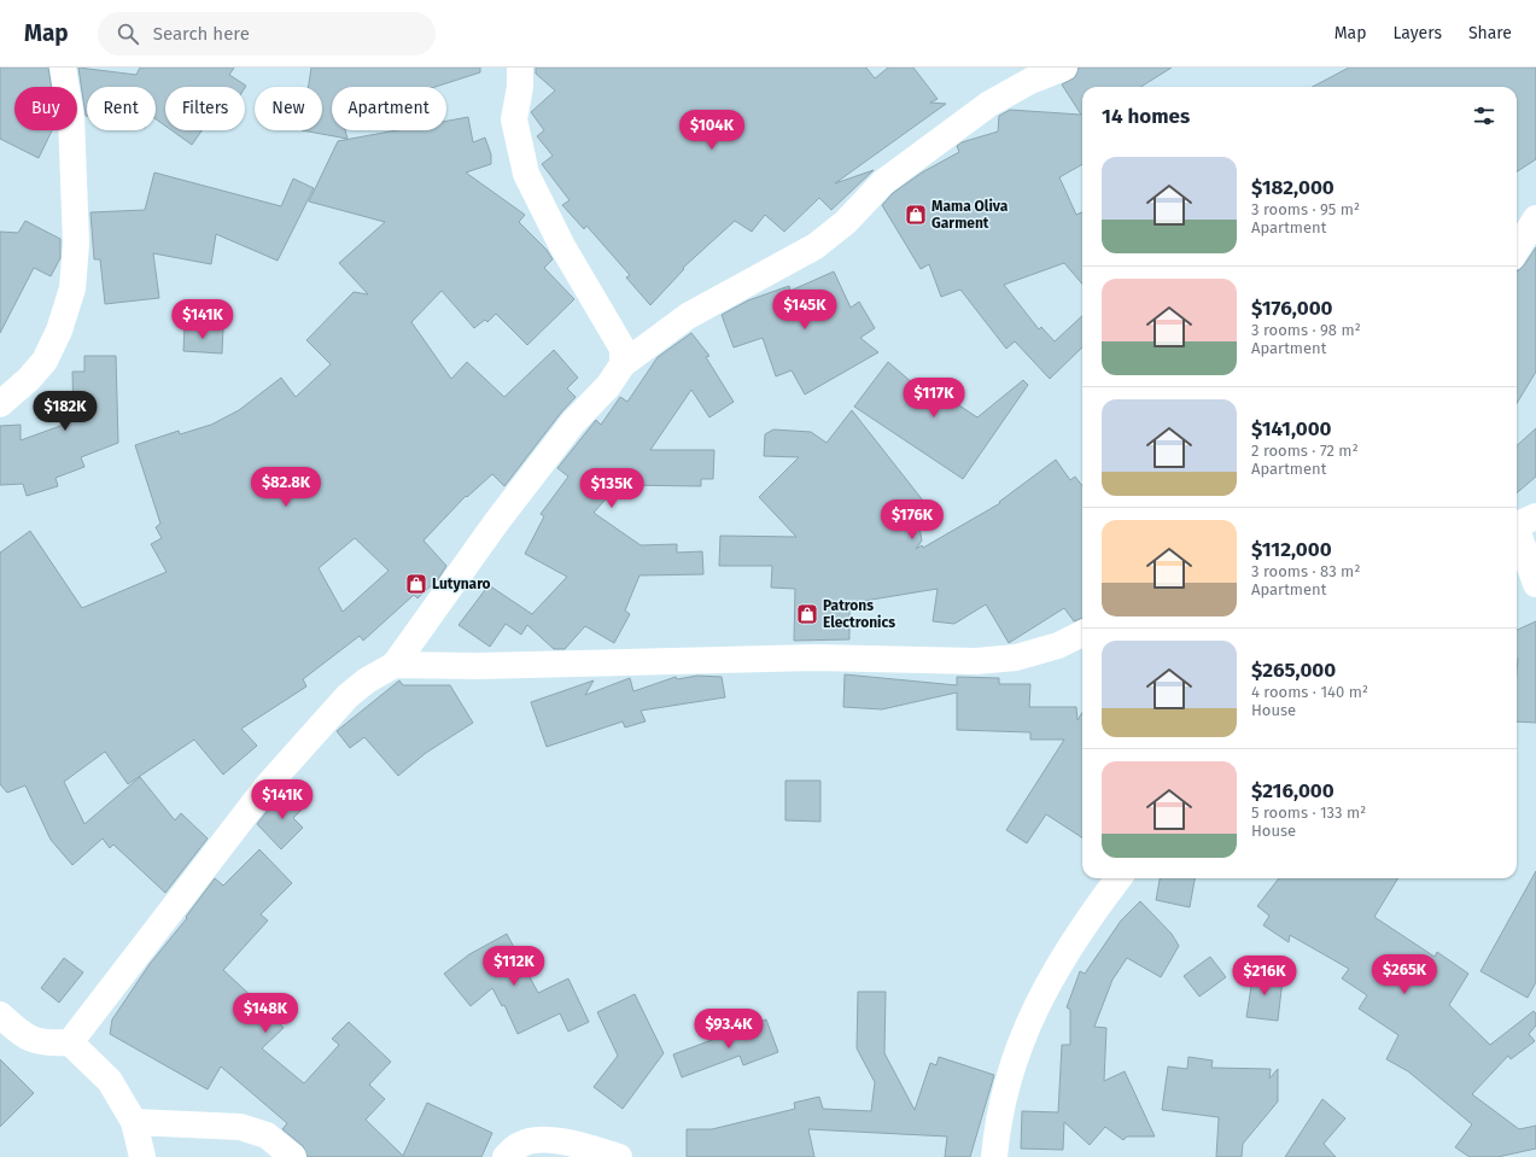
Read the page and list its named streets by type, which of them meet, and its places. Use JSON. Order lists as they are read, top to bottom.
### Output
{
  "places": {
    "shop": ["Mama Oliva Garment", "Lutynaro", "Patrons Electronics"]
  },
  "page": {
    "header": "Map",
    "search": "Search here",
    "nav": ["Map", "Layers", "Share"],
    "chip": [
      "Buy",
      "Rent",
      "Filters",
      "New",
      "Apartment"
    ],
    "heading": "14 homes",
    "price": [
      "$104K",
      "$145K",
      "$141K",
      "$117K",
      "$182K",
      "$82.8K",
      "$135K",
      "$176K",
      "$141K",
      "$112K",
      "$265K",
      "$216K",
      "$148K",
      "$93.4K"
    ],
    "list": [
      {
        "name": "$182,000",
        "note": "3 rooms · 95 m² · Apartment"
      },
      {
        "name": "$176,000",
        "note": "3 rooms · 98 m² · Apartment"
      },
      {
        "name": "$141,000",
        "note": "2 rooms · 72 m² · Apartment"
      },
      {
        "name": "$112,000",
        "note": "3 rooms · 83 m² · Apartment"
      },
      {
        "name": "$265,000",
        "note": "4 rooms · 140 m² · House"
      },
      {
        "name": "$216,000",
        "note": "5 rooms · 133 m² · House"
      }
    ]
  }
}
